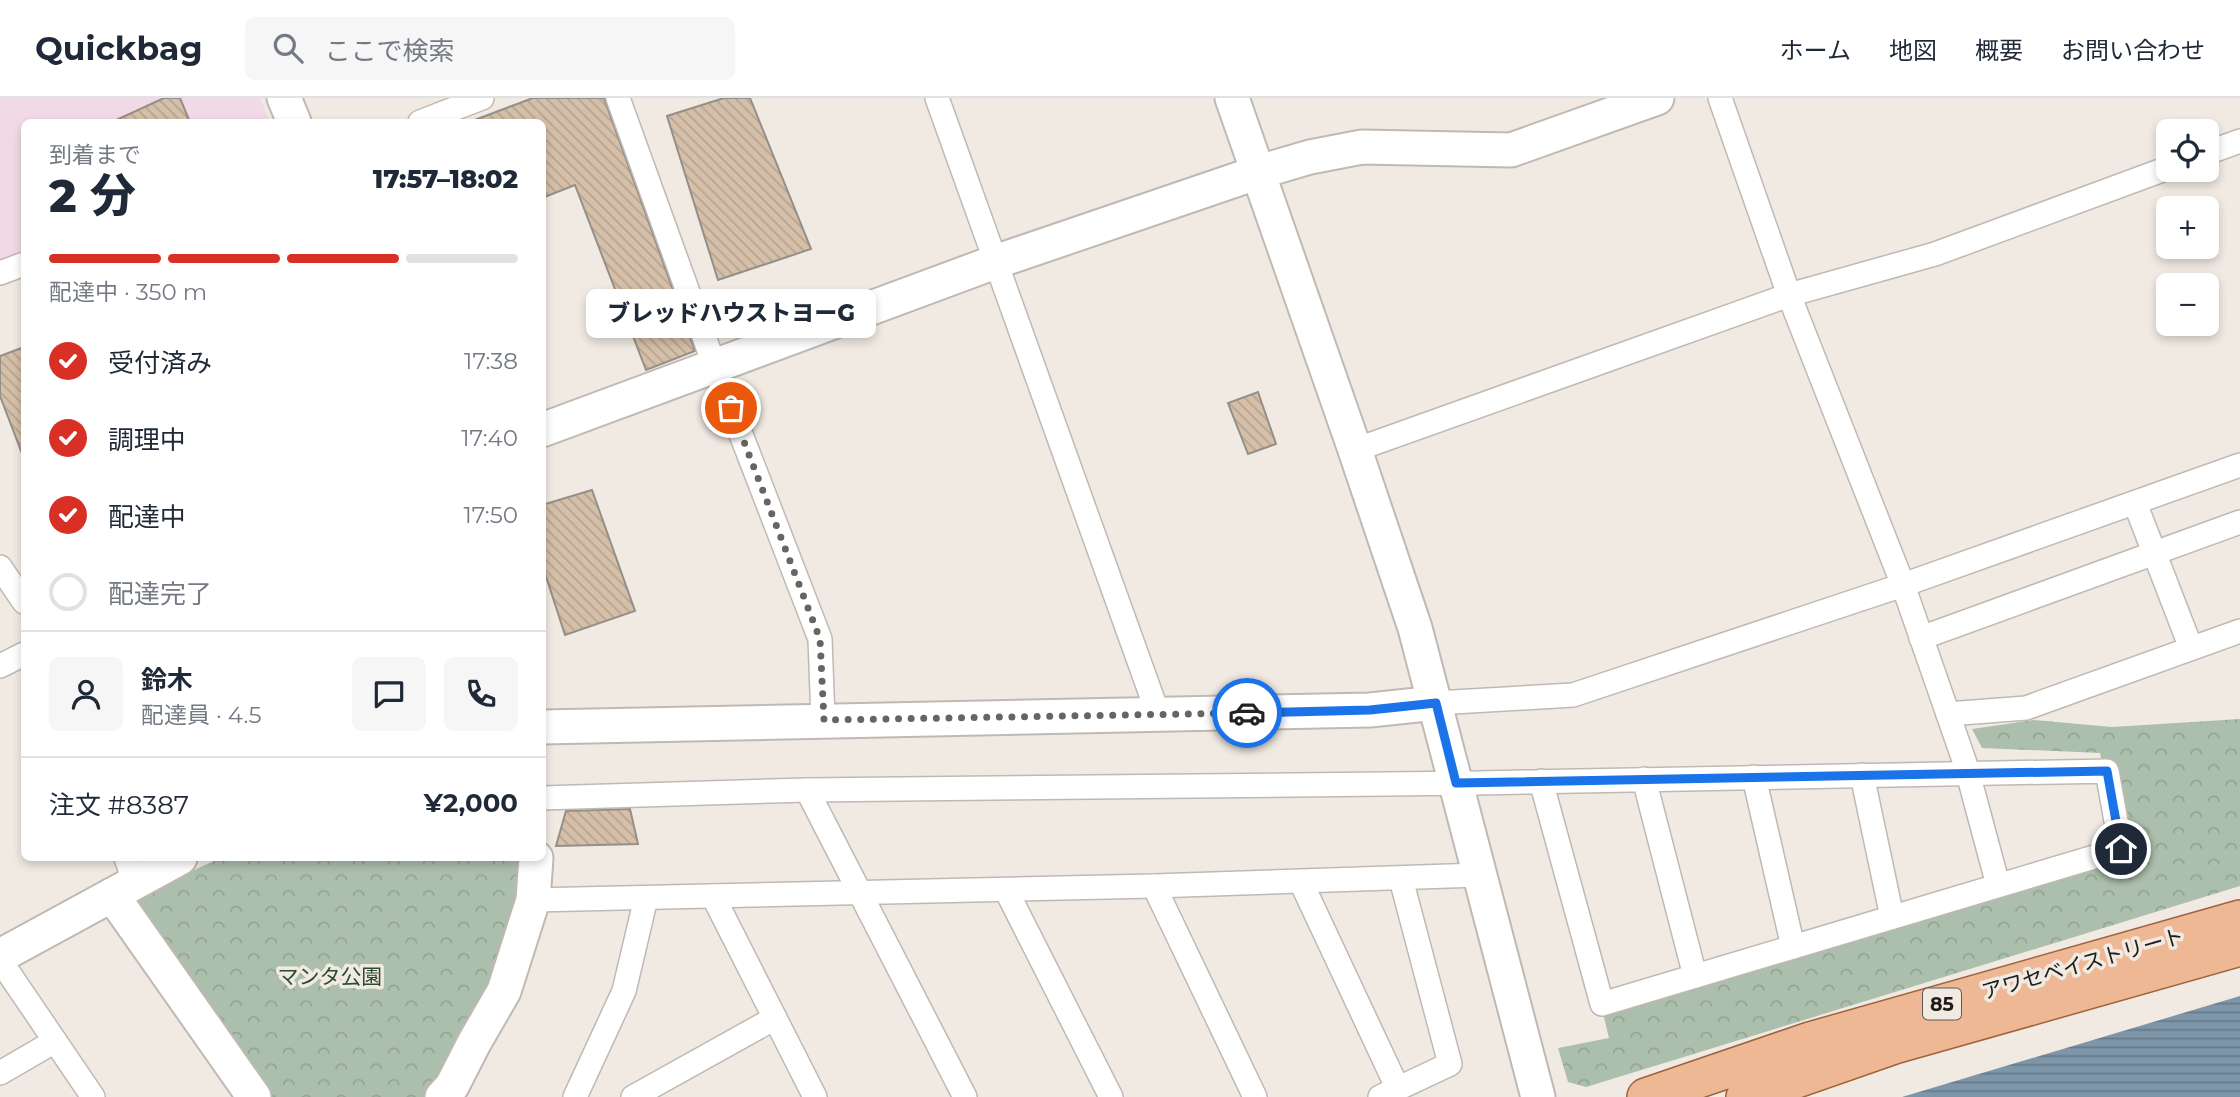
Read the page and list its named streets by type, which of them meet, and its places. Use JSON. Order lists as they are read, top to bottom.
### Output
{
  "streets": {
    "main road": ["アワセベイストリート", "85"]
  },
  "parks": ["マンタ公園"],
  "places": ["ブレッドハウストヨーG"],
  "page": {
    "header": "Quickbag",
    "search": "ここで検索",
    "nav": [
      "ホーム",
      "地図",
      "概要",
      "お問い合わせ"
    ],
    "map_buttons": ["+", "−"],
    "heading": ["2 分", "到着まで", "17:57–18:02"],
    "panel": [
      "鈴木",
      "配達員 · 4.5",
      "注文 #8387",
      "¥2,000"
    ],
    "bar": "配達中 · 350 m",
    "bubble": "ブレッドハウストヨーG",
    "list": [
      ["受付済み", "17:38"],
      ["調理中", "17:40"],
      ["配達中", "17:50"],
      "配達完了"
    ]
  }
}
